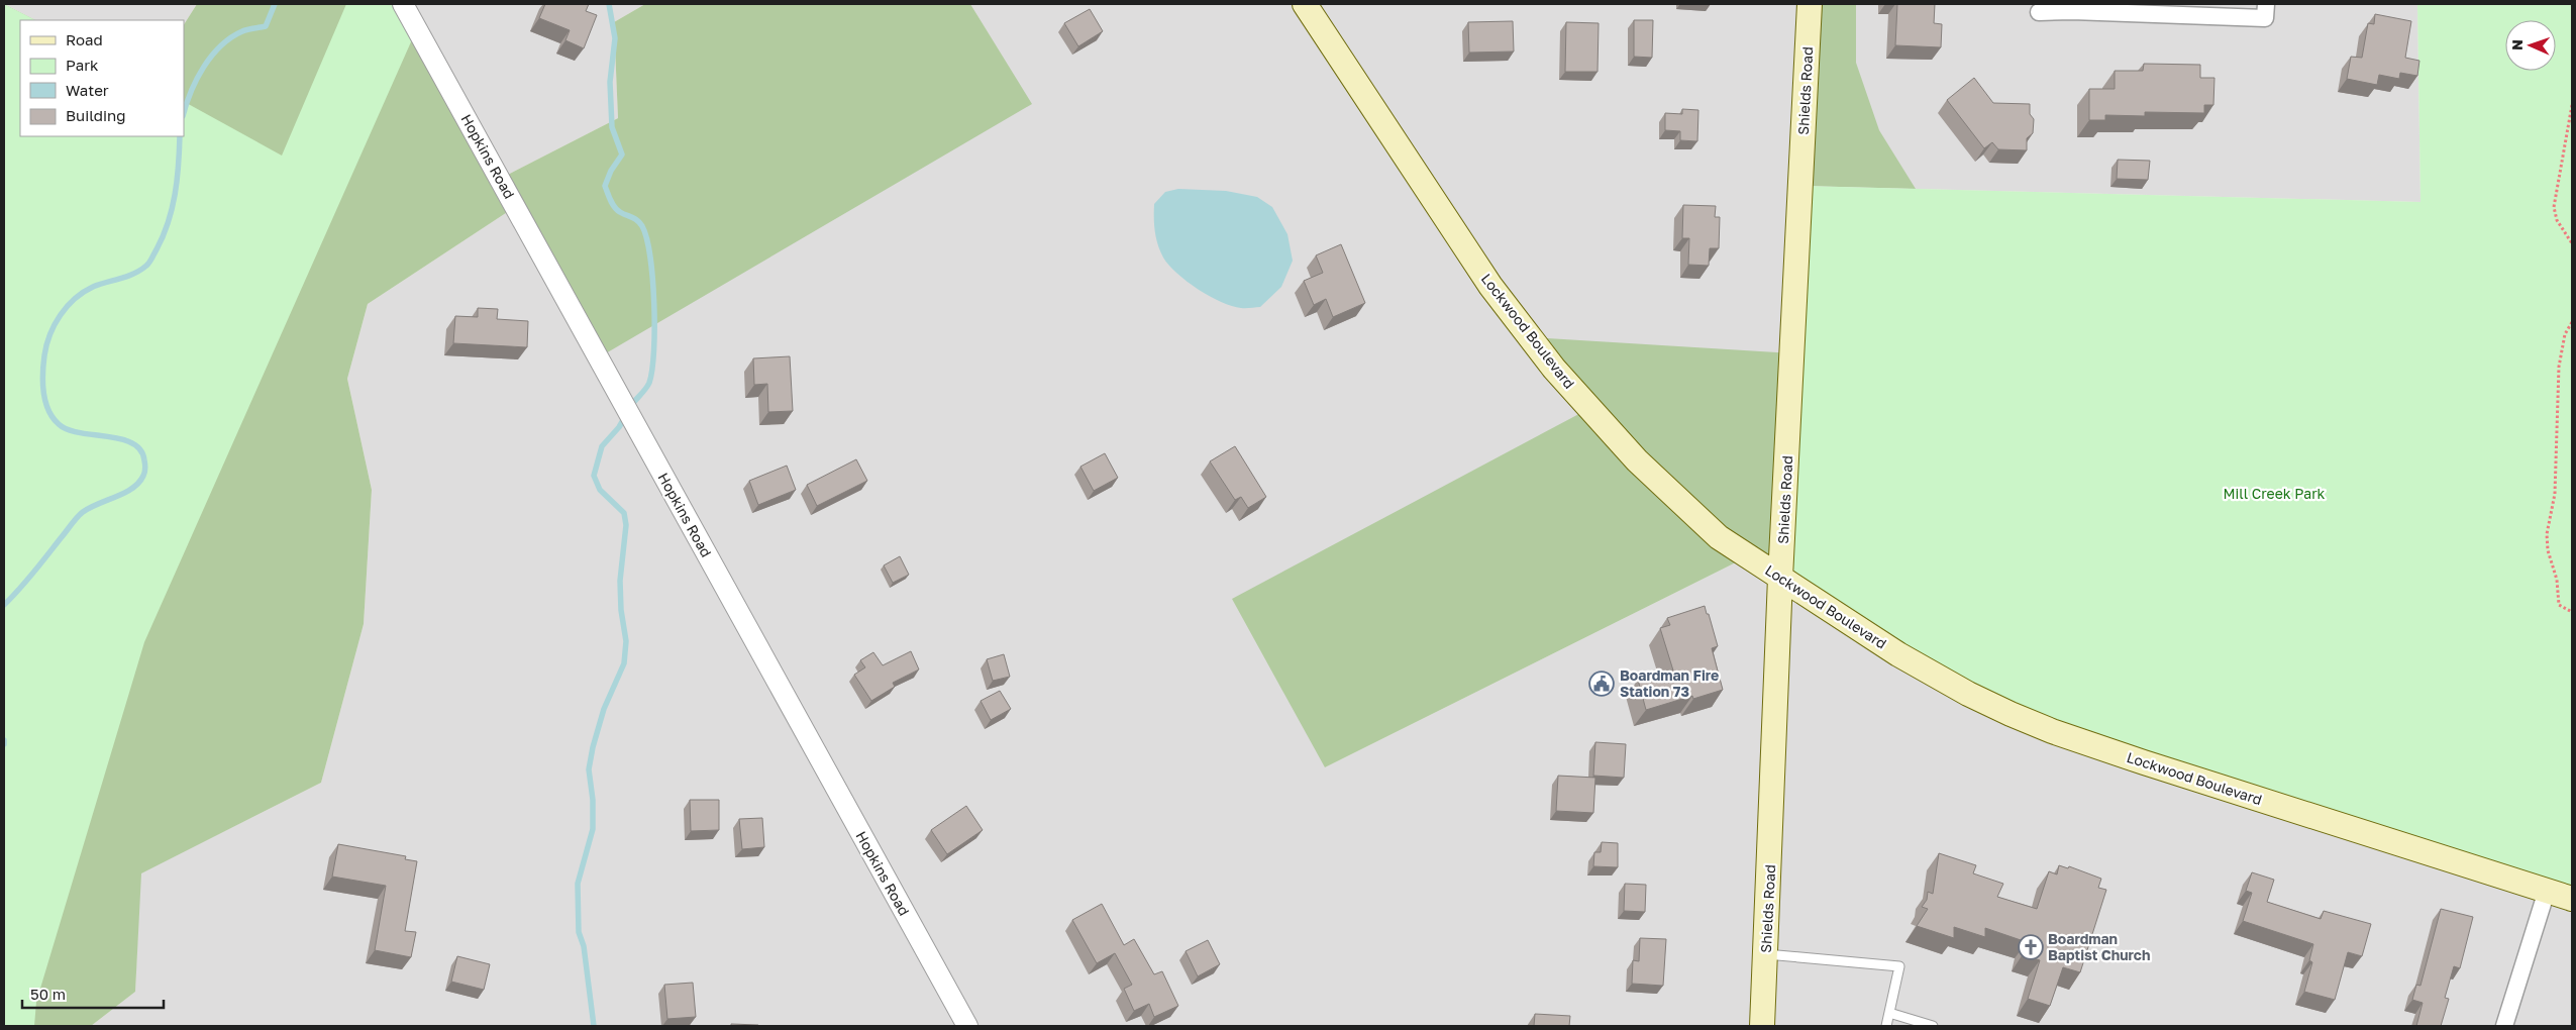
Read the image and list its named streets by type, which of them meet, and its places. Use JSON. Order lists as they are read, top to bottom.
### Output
{
  "streets": {
    "main road": ["Shields Road", "Lockwood Boulevard"],
    "street": ["Hopkins Road"]
  },
  "crossings": [
    ["Shields Road", "Lockwood Boulevard"]
  ],
  "parks": ["Mill Creek Park"],
  "places": {
    "public building": ["Boardman Fire Station 73"],
    "church": ["Boardman Baptist Church"]
  },
  "legend": [
    "Road",
    "Park",
    "Water",
    "Building"
  ],
  "scale_bar": "50 m",
  "north": "left"
}
